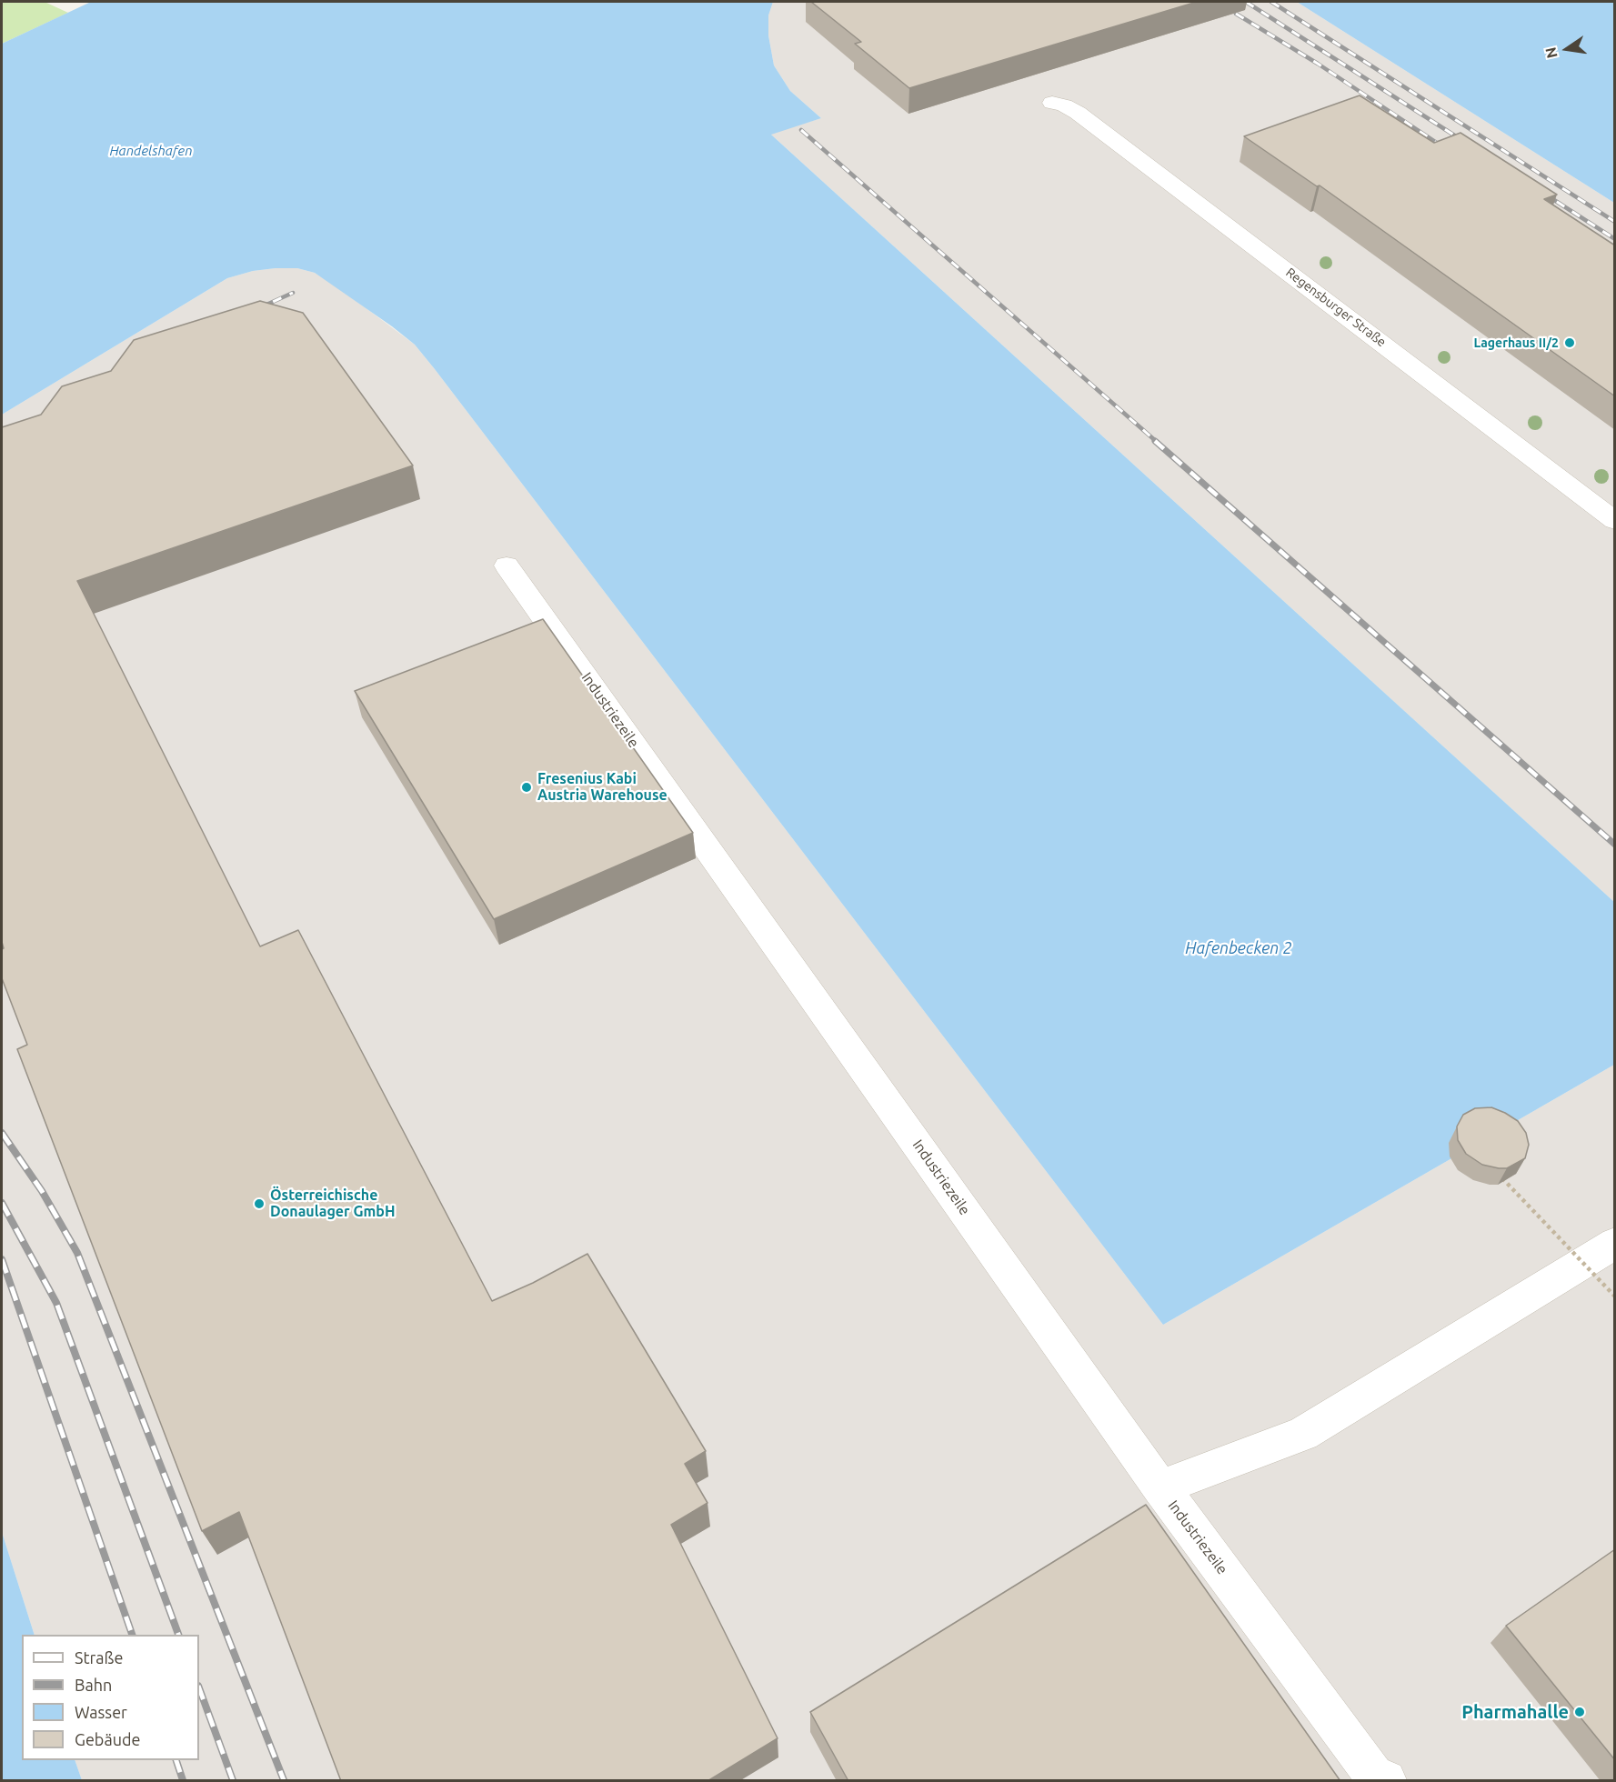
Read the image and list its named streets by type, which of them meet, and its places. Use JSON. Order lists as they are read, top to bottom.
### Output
{
  "streets": {
    "street": ["Regensburger Straße", "Industriezeile"]
  },
  "water": ["Handelshafen", "Hafenbecken 2"],
  "places": [
    "Lagerhaus II/2",
    "Fresenius Kabi Austria Warehouse",
    "Österreichische Donaulager GmbH",
    "Pharmahalle"
  ],
  "legend": [
    "Straße",
    "Bahn",
    "Wasser",
    "Gebäude"
  ],
  "north": "left"
}
